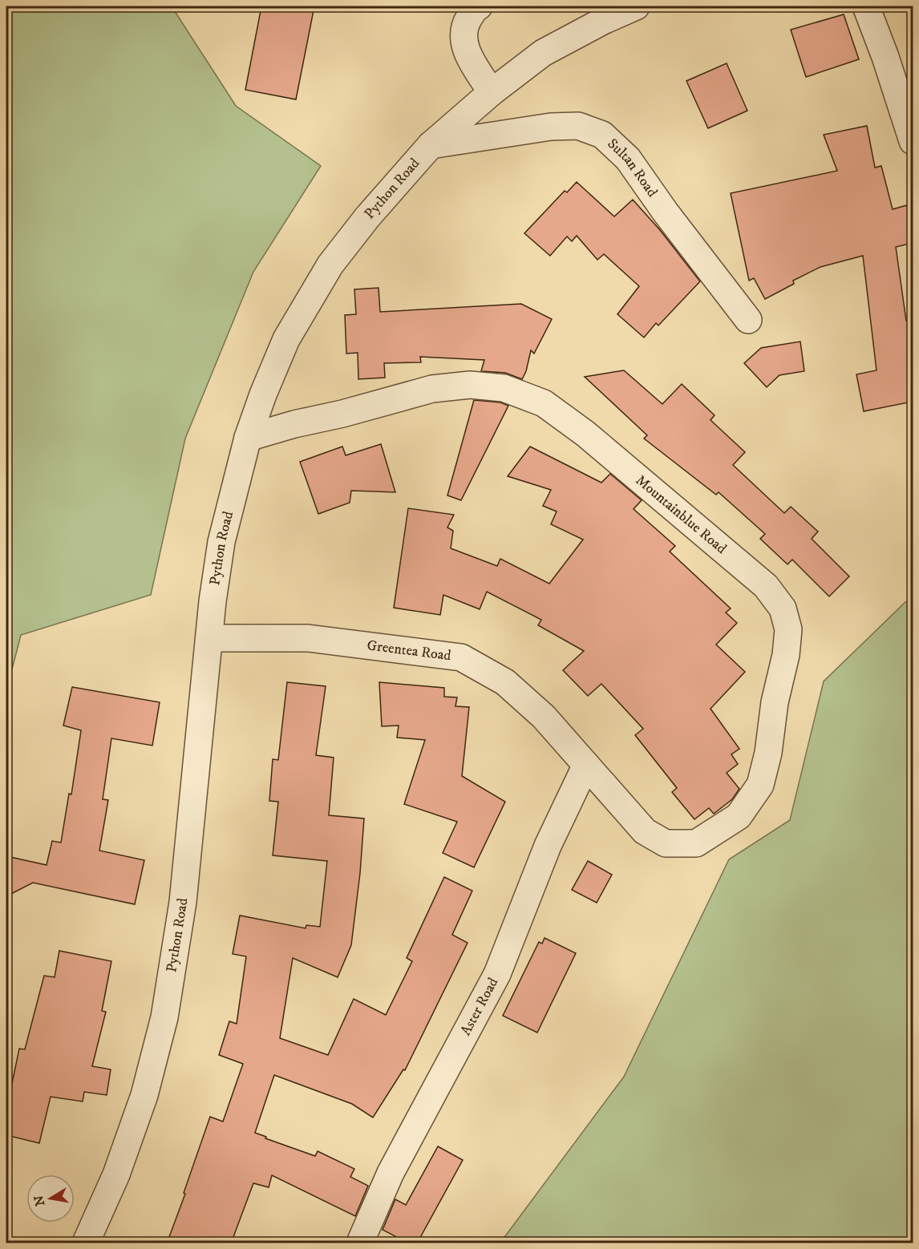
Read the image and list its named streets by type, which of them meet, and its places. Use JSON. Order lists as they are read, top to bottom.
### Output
{
  "streets": {
    "street": [
      "Sultan Road",
      "Python Road",
      "Mountainblue Road",
      "Greentea Road",
      "Aster Road"
    ]
  },
  "crossings": [
    ["Sultan Road", "Python Road"],
    ["Python Road", "Mountainblue Road"],
    ["Python Road", "Greentea Road"],
    ["Mountainblue Road", "Greentea Road"],
    ["Greentea Road", "Aster Road"]
  ],
  "north": "left"
}
